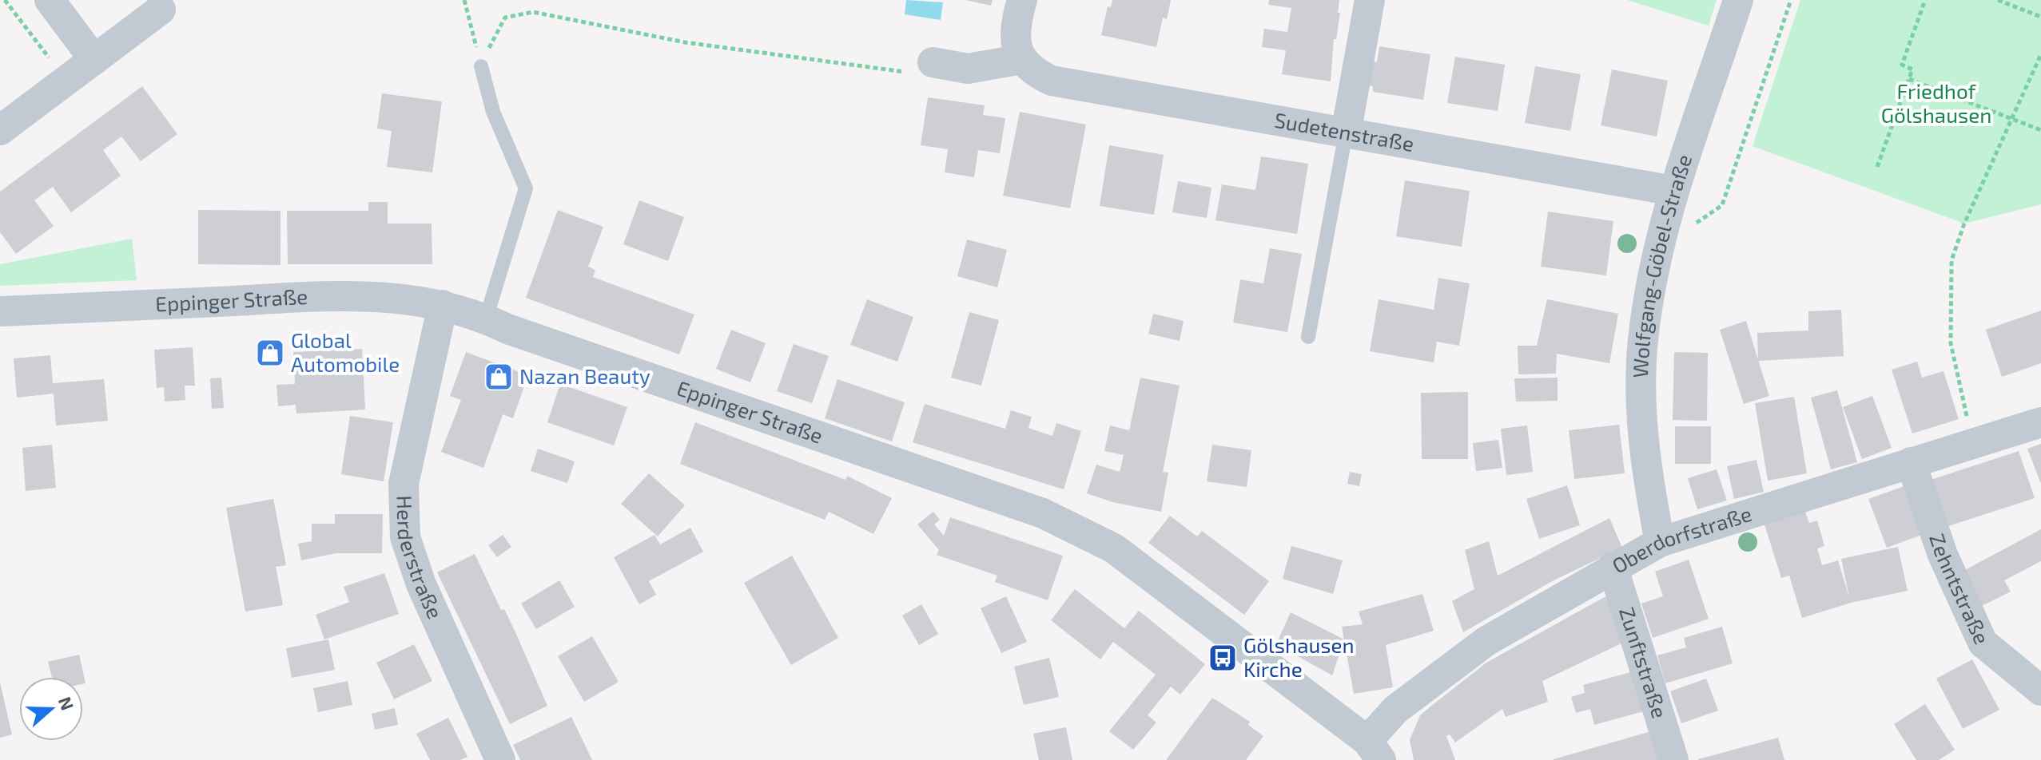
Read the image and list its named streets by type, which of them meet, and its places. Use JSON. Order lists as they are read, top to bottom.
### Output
{
  "streets": {
    "street": [
      "Sudetenstraße",
      "Wolfgang-Göbel-Straße",
      "Eppinger Straße",
      "Oberdorfstraße",
      "Herderstraße",
      "Zehntstraße",
      "Zunftstraße"
    ]
  },
  "crossings": [
    ["Sudetenstraße", "Wolfgang-Göbel-Straße"],
    ["Wolfgang-Göbel-Straße", "Oberdorfstraße"],
    ["Eppinger Straße", "Oberdorfstraße"],
    ["Eppinger Straße", "Herderstraße"],
    ["Oberdorfstraße", "Zehntstraße"],
    ["Oberdorfstraße", "Zunftstraße"]
  ],
  "parks": ["Friedhof Gölshausen"],
  "places": {
    "shop": ["Global Automobile", "Nazan Beauty"],
    "bus stop": ["Gölshausen Kirche"]
  },
  "north": "right"
}
